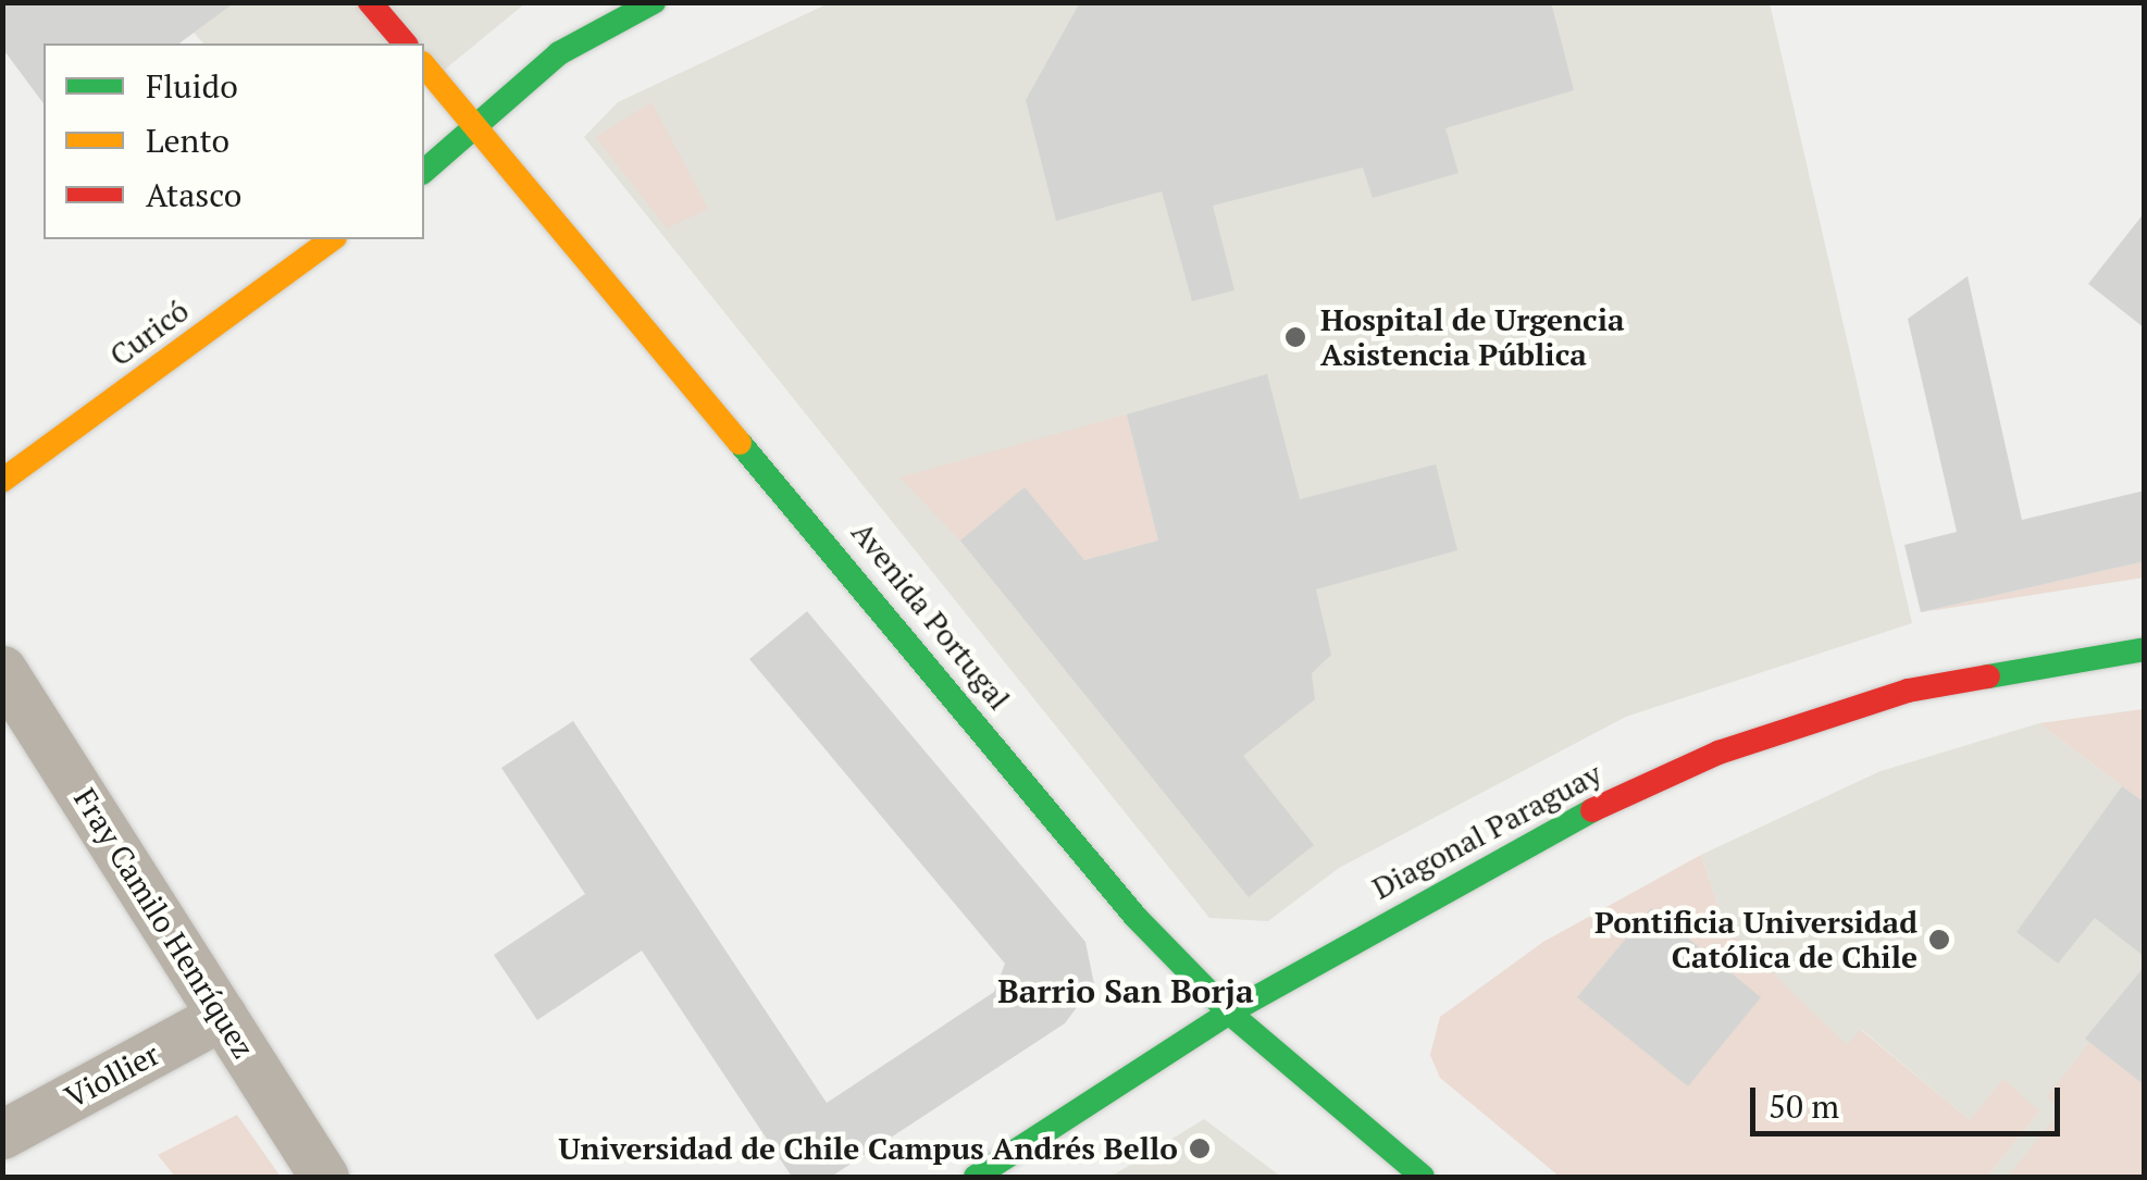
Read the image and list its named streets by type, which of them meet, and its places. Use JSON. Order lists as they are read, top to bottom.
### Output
{
  "streets": {
    "main road": ["Curicó", "Avenida Portugal", "Diagonal Paraguay"],
    "street": ["Fray Camilo Henríquez", "Viollier"]
  },
  "crossings": [
    ["Avenida Portugal", "Diagonal Paraguay"],
    ["Fray Camilo Henríquez", "Viollier"]
  ],
  "districts": ["Barrio San Borja"],
  "places": ["Hospital de Urgencia Asistencia Pública", "Pontificia Universidad Católica de Chile", "Universidad de Chile Campus Andrés Bello"],
  "legend": ["Fluido", "Lento", "Atasco"],
  "scale_bar": "50 m"
}
